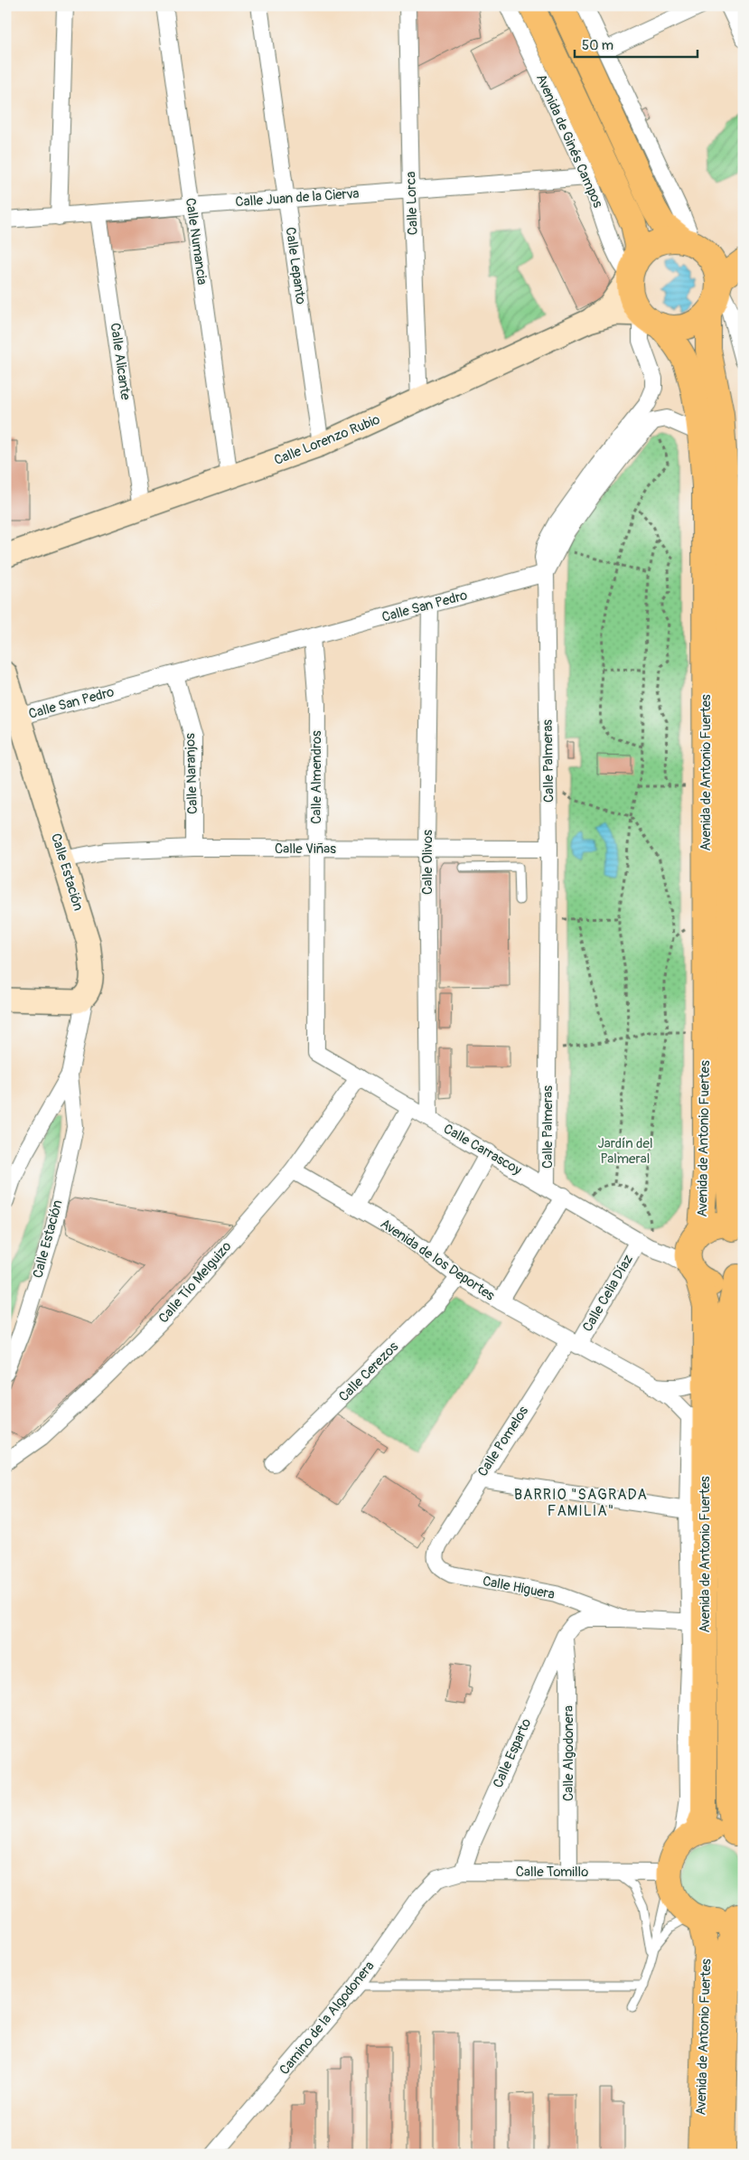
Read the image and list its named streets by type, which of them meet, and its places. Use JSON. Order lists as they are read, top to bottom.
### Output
{
  "streets": {
    "main road": [
      "Avenida de Ginés Campos",
      "Calle Lorenzo Rubio",
      "Avenida de Antonio Fuertes",
      "Calle Estación"
    ],
    "street": [
      "Calle Juan de la Cierva",
      "Calle Lorca",
      "Calle Numancia",
      "Calle Lepanto",
      "Calle Alicante",
      "Calle San Pedro",
      "Calle Palmeras",
      "Calle Naranjos",
      "Calle Almendros",
      "Calle Viñas",
      "Calle Olivos",
      "Calle Carrascoy",
      "Avenida de los Deportes",
      "Calle Tío Melguizo",
      "Calle Celia Díaz",
      "Calle Cerezos",
      "Calle Pomelos",
      "Calle Higuera",
      "Calle Esparto",
      "Calle Algodonera",
      "Calle Tomillo",
      "Camino de la Algodonera"
    ]
  },
  "crossings": [
    ["Avenida de Ginés Campos", "Calle Juan de la Cierva"],
    ["Avenida de Ginés Campos", "Calle Lorenzo Rubio"],
    ["Avenida de Ginés Campos", "Avenida de Antonio Fuertes"],
    ["Calle Juan de la Cierva", "Calle Lorca"],
    ["Calle Juan de la Cierva", "Calle Numancia"],
    ["Calle Juan de la Cierva", "Calle Lepanto"],
    ["Calle Juan de la Cierva", "Calle Alicante"],
    ["Calle Lorca", "Calle Lorenzo Rubio"],
    ["Calle Numancia", "Calle Lorenzo Rubio"],
    ["Calle Lepanto", "Calle Lorenzo Rubio"],
    ["Calle Alicante", "Calle Lorenzo Rubio"],
    ["Calle Lorenzo Rubio", "Avenida de Antonio Fuertes"],
    ["Calle San Pedro", "Calle Palmeras"],
    ["Calle San Pedro", "Calle Naranjos"],
    ["Calle San Pedro", "Calle Almendros"],
    ["Calle San Pedro", "Calle Olivos"],
    ["Calle San Pedro", "Calle Estación"],
    ["Calle Palmeras", "Calle Viñas"],
    ["Calle Palmeras", "Calle Carrascoy"],
    ["Avenida de Antonio Fuertes", "Calle Carrascoy"],
    ["Avenida de Antonio Fuertes", "Avenida de los Deportes"],
    ["Avenida de Antonio Fuertes", "Calle Higuera"],
    ["Avenida de Antonio Fuertes", "Calle Tomillo"],
    ["Calle Naranjos", "Calle Viñas"],
    ["Calle Almendros", "Calle Viñas"],
    ["Calle Almendros", "Calle Carrascoy"],
    ["Calle Viñas", "Calle Olivos"],
    ["Calle Viñas", "Calle Estación"],
    ["Calle Olivos", "Calle Carrascoy"],
    ["Calle Carrascoy", "Calle Tío Melguizo"],
    ["Calle Carrascoy", "Calle Celia Díaz"],
    ["Avenida de los Deportes", "Calle Tío Melguizo"],
    ["Avenida de los Deportes", "Calle Celia Díaz"],
    ["Avenida de los Deportes", "Calle Cerezos"],
    ["Avenida de los Deportes", "Calle Pomelos"],
    ["Calle Celia Díaz", "Calle Pomelos"],
    ["Calle Pomelos", "Calle Higuera"],
    ["Calle Higuera", "Calle Esparto"],
    ["Calle Higuera", "Calle Algodonera"],
    ["Calle Esparto", "Calle Algodonera"],
    ["Calle Esparto", "Calle Tomillo"],
    ["Calle Algodonera", "Calle Tomillo"],
    ["Calle Tomillo", "Camino de la Algodonera"]
  ],
  "districts": ["BARRIO \"SAGRADA FAMILIA\""],
  "parks": ["Jardín del Palmeral"],
  "scale_bar": "50 m"
}
